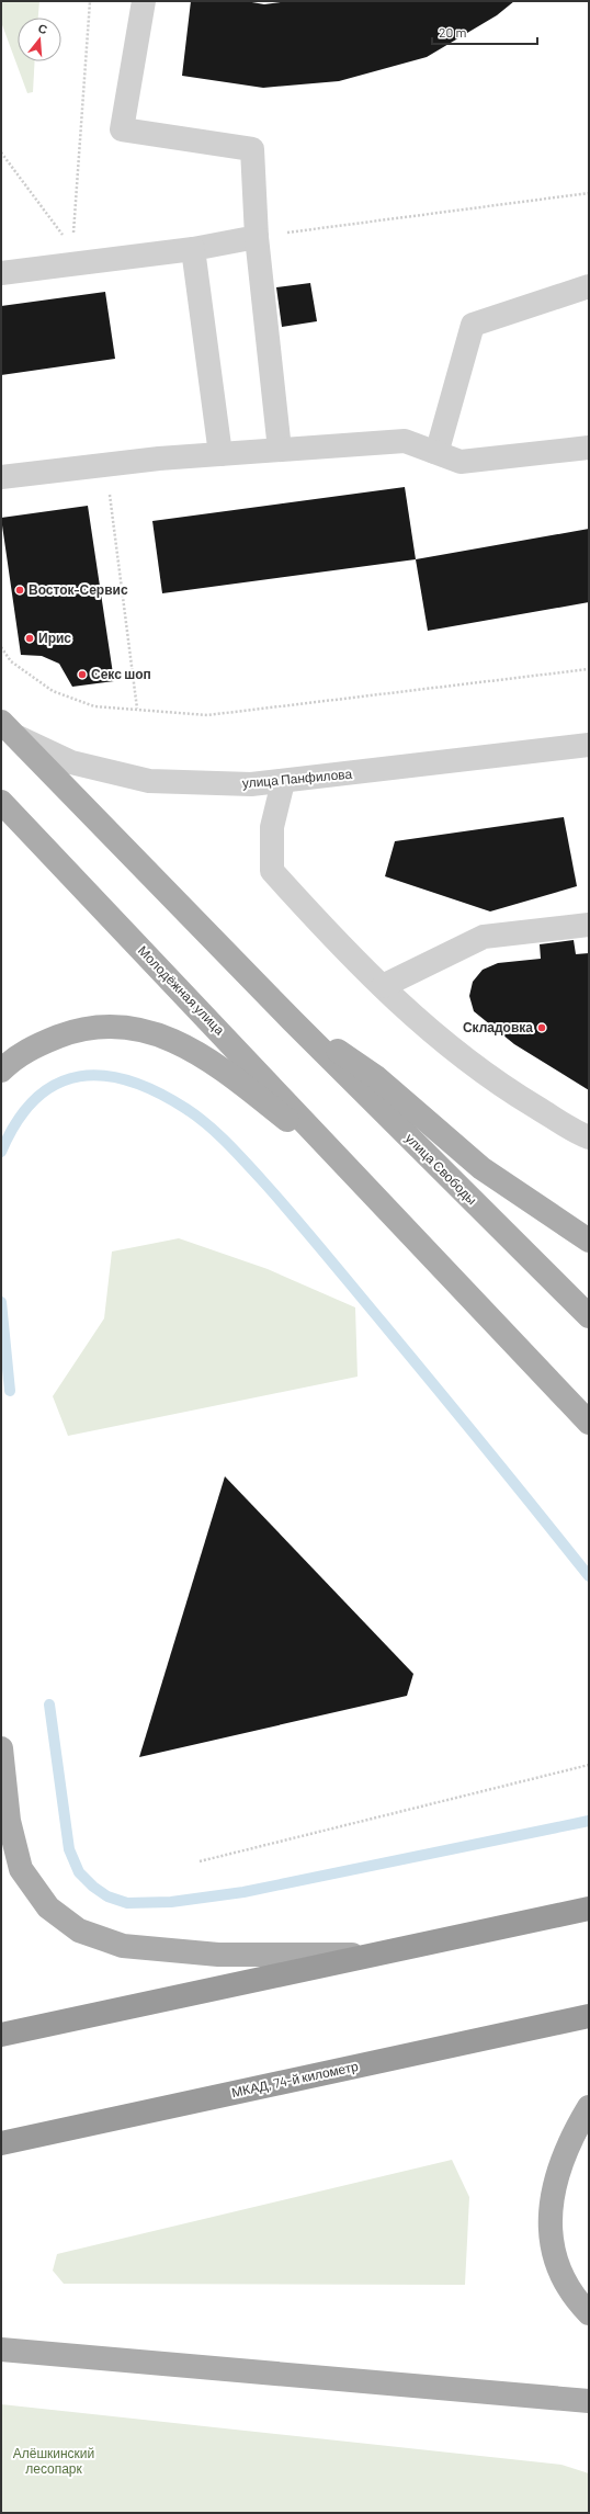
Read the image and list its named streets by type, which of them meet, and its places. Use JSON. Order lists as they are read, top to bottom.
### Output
{
  "streets": {
    "highway": ["МКАД, 74-й километр"],
    "main road": ["Молодёжная улица", "улица Свободы"],
    "street": ["улица Панфилова"]
  },
  "parks": ["Алёшкинский лесопарк"],
  "places": [
    "Восток-Сервис",
    "Ирис",
    "Секс шоп",
    "Складовка"
  ],
  "scale_bar": "20 m",
  "north": "top"
}
